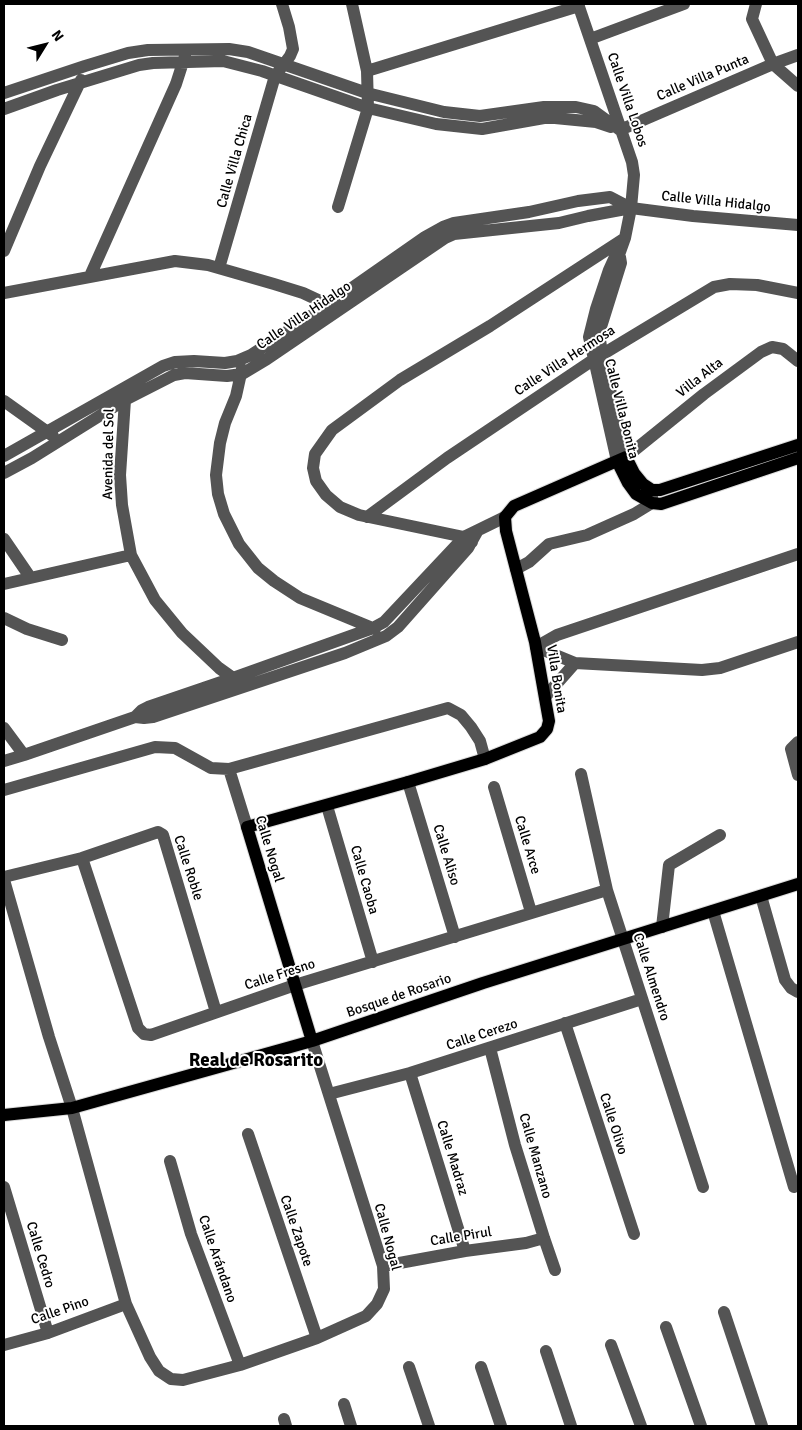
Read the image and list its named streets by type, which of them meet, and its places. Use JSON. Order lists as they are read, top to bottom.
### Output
{
  "streets": {
    "main road": [
      "Calle Villa Bonita",
      "Villa Bonita",
      "Calle Nogal",
      "Bosque de Rosario"
    ],
    "street": [
      "Calle Villa Punta",
      "Calle Villa Lobos",
      "Calle Villa Chica",
      "Calle Villa Hidalgo",
      "Calle Villa Hermosa",
      "Villa Alta",
      "Avenida del Sol",
      "Calle Arce",
      "Calle Aliso",
      "Calle Roble",
      "Calle Caoba",
      "Calle Fresno",
      "Calle Almendro",
      "Calle Cerezo",
      "Calle Olivo",
      "Calle Manzano",
      "Calle Madraz",
      "Calle Zapote",
      "Calle Pirul",
      "Calle Cedro",
      "Calle Arándano",
      "Calle Pino"
    ]
  },
  "crossings": [
    ["Calle Villa Punta", "Calle Villa Lobos"],
    ["Calle Villa Lobos", "Calle Villa Hidalgo"],
    ["Calle Villa Lobos", "Calle Villa Bonita"],
    ["Calle Villa Hidalgo", "Calle Villa Bonita"],
    ["Calle Villa Hidalgo", "Avenida del Sol"],
    ["Calle Villa Hermosa", "Calle Villa Bonita"],
    ["Villa Alta", "Calle Villa Bonita"],
    ["Villa Bonita", "Calle Nogal"],
    ["Villa Bonita", "Calle Aliso"],
    ["Villa Bonita", "Calle Caoba"],
    ["Calle Arce", "Calle Fresno"],
    ["Calle Nogal", "Calle Roble"],
    ["Calle Nogal", "Calle Fresno"],
    ["Calle Nogal", "Bosque de Rosario"],
    ["Calle Nogal", "Calle Cerezo"],
    ["Calle Nogal", "Calle Zapote"],
    ["Calle Nogal", "Calle Pirul"],
    ["Calle Nogal", "Calle Arándano"],
    ["Calle Nogal", "Calle Pino"],
    ["Calle Aliso", "Calle Fresno"],
    ["Calle Roble", "Calle Fresno"],
    ["Calle Caoba", "Calle Fresno"],
    ["Calle Fresno", "Calle Almendro"],
    ["Calle Almendro", "Bosque de Rosario"],
    ["Calle Almendro", "Calle Cerezo"],
    ["Calle Cerezo", "Calle Olivo"],
    ["Calle Cerezo", "Calle Manzano"],
    ["Calle Cerezo", "Calle Madraz"],
    ["Calle Manzano", "Calle Pirul"],
    ["Calle Madraz", "Calle Pirul"],
    ["Calle Cedro", "Calle Pino"]
  ],
  "districts": ["Real de Rosarito"],
  "north": "top right"
}
